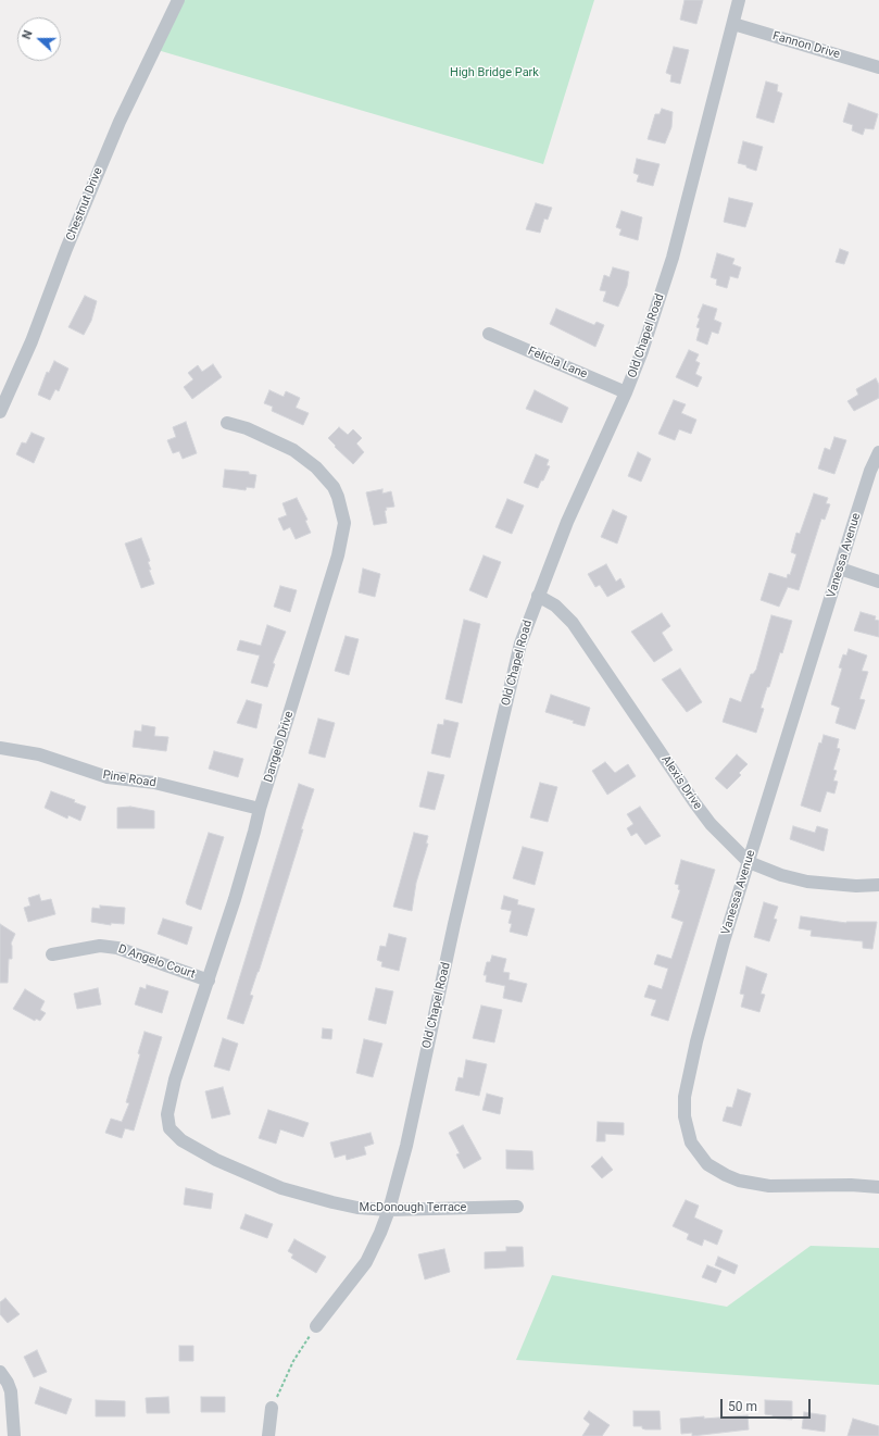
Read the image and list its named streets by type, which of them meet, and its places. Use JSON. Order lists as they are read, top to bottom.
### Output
{
  "streets": {
    "street": [
      "Fannon Drive",
      "Chestnut Drive",
      "Old Chapel Road",
      "Felicia Lane",
      "Vanessa Avenue",
      "Dangelo Drive",
      "Pine Road",
      "Alexis Drive",
      "D Angelo Court",
      "McDonough Terrace"
    ]
  },
  "crossings": [
    ["Fannon Drive", "Old Chapel Road"],
    ["Old Chapel Road", "Felicia Lane"],
    ["Old Chapel Road", "Alexis Drive"],
    ["Old Chapel Road", "McDonough Terrace"],
    ["Vanessa Avenue", "Alexis Drive"],
    ["Dangelo Drive", "Pine Road"],
    ["Dangelo Drive", "D Angelo Court"],
    ["Dangelo Drive", "McDonough Terrace"]
  ],
  "parks": ["High Bridge Park"],
  "scale_bar": "50 m",
  "north": "left"
}
